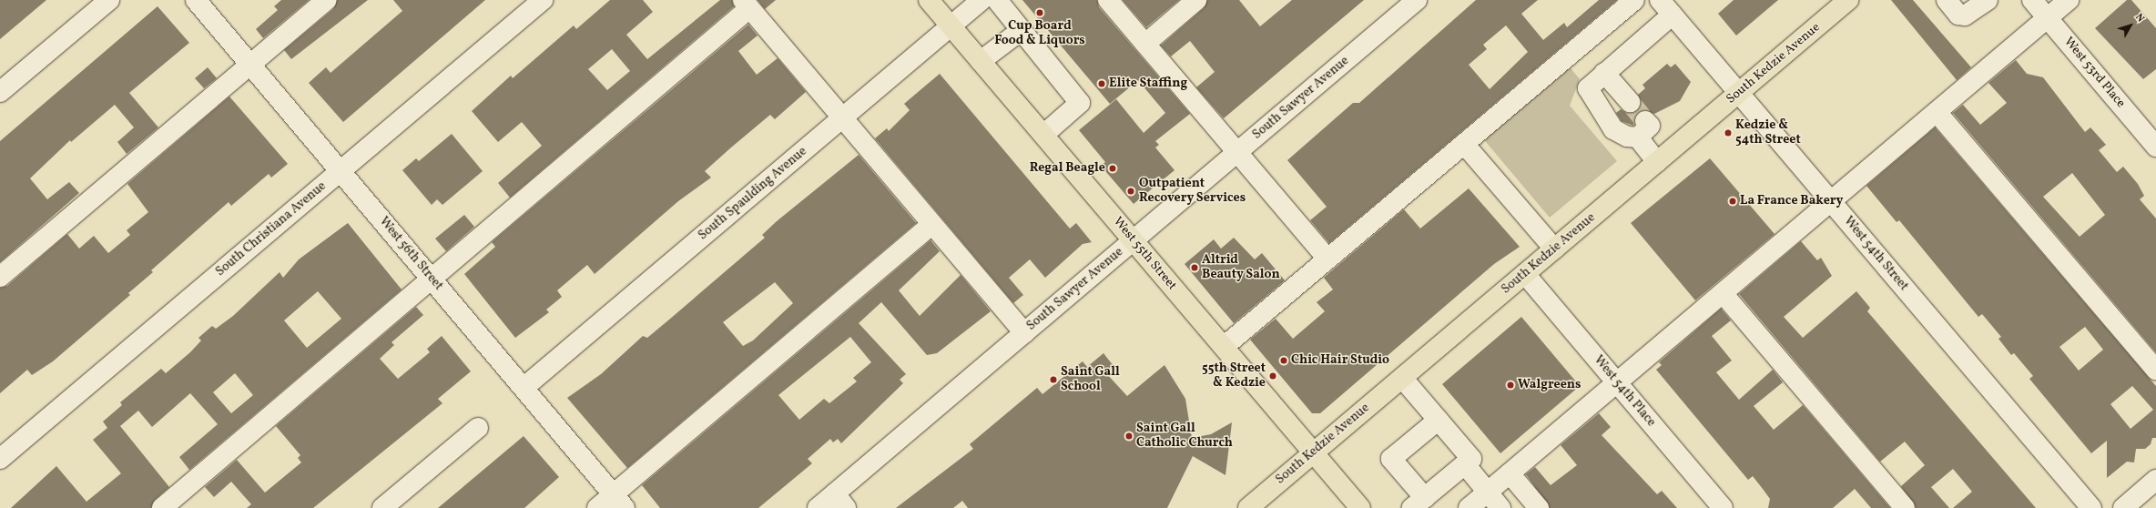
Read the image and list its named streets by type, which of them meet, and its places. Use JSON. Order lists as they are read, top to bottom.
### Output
{
  "streets": {
    "main road": ["South Kedzie Avenue", "West 55th Street"],
    "street": [
      "West 53rd Place",
      "South Sawyer Avenue",
      "South Spaulding Avenue",
      "South Christiana Avenue",
      "West 56th Street",
      "West 54th Street",
      "West 54th Place"
    ]
  },
  "crossings": [
    ["South Kedzie Avenue", "West 55th Street"],
    ["South Kedzie Avenue", "West 54th Street"],
    ["South Kedzie Avenue", "West 54th Place"],
    ["South Sawyer Avenue", "West 55th Street"],
    ["South Spaulding Avenue", "West 56th Street"],
    ["South Spaulding Avenue", "West 55th Street"],
    ["South Christiana Avenue", "West 56th Street"]
  ],
  "places": [
    "Cup Board Food & Liquors",
    "Elite Staffing",
    "Kedzie & 54th Street",
    "Regal Beagle",
    "Outpatient Recovery Services",
    "La France Bakery",
    "Altrid Beauty Salon",
    "Chic Hair Studio",
    "55th Street & Kedzie",
    "Saint Gall School",
    "Walgreens",
    "Saint Gall Catholic Church"
  ],
  "north": "top right"
}
